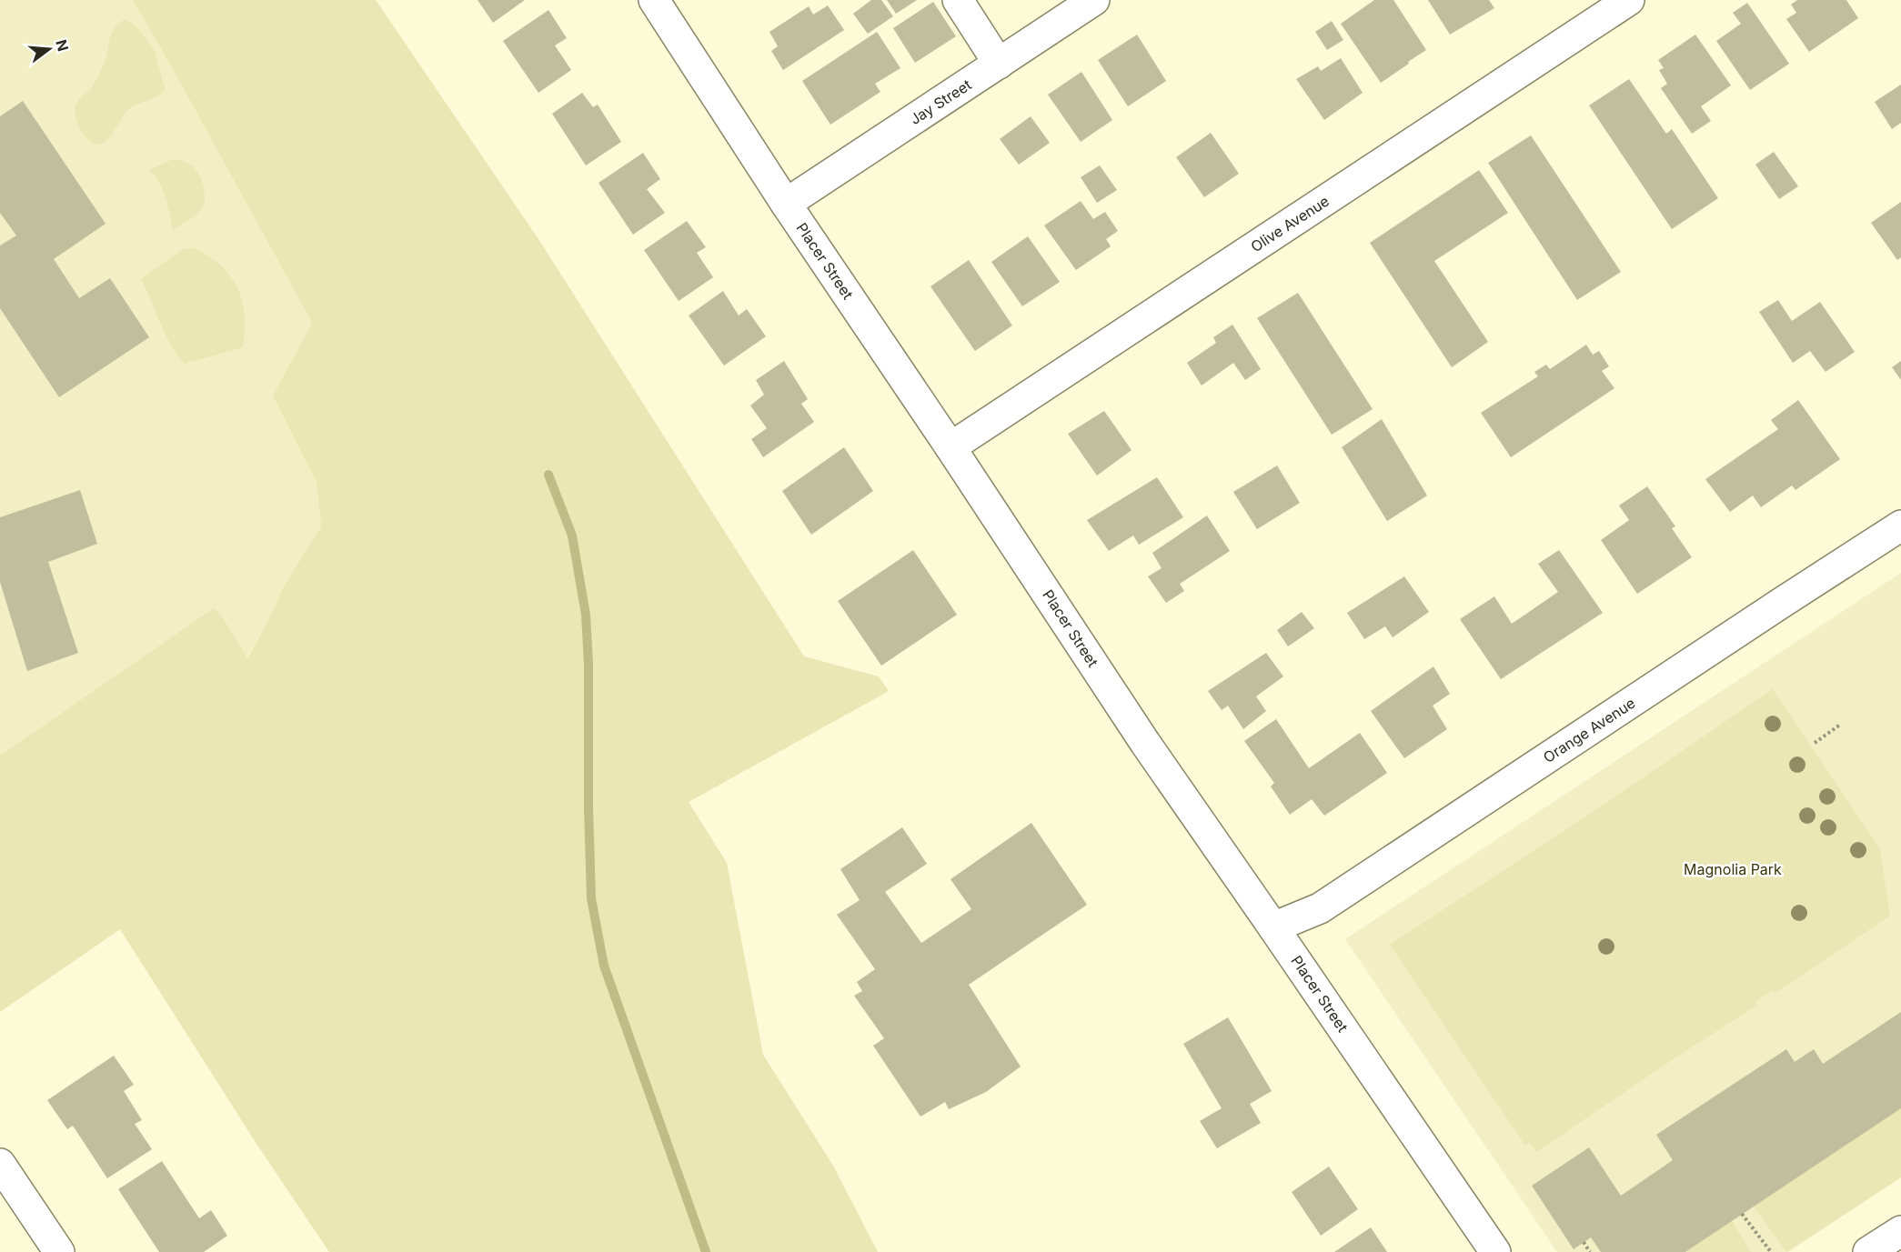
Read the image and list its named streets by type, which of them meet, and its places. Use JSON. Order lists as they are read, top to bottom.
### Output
{
  "streets": {
    "street": [
      "Jay Street",
      "Olive Avenue",
      "Placer Street",
      "Orange Avenue"
    ]
  },
  "crossings": [
    ["Jay Street", "Placer Street"],
    ["Olive Avenue", "Placer Street"],
    ["Placer Street", "Orange Avenue"]
  ],
  "parks": ["Magnolia Park"],
  "north": "right"
}
